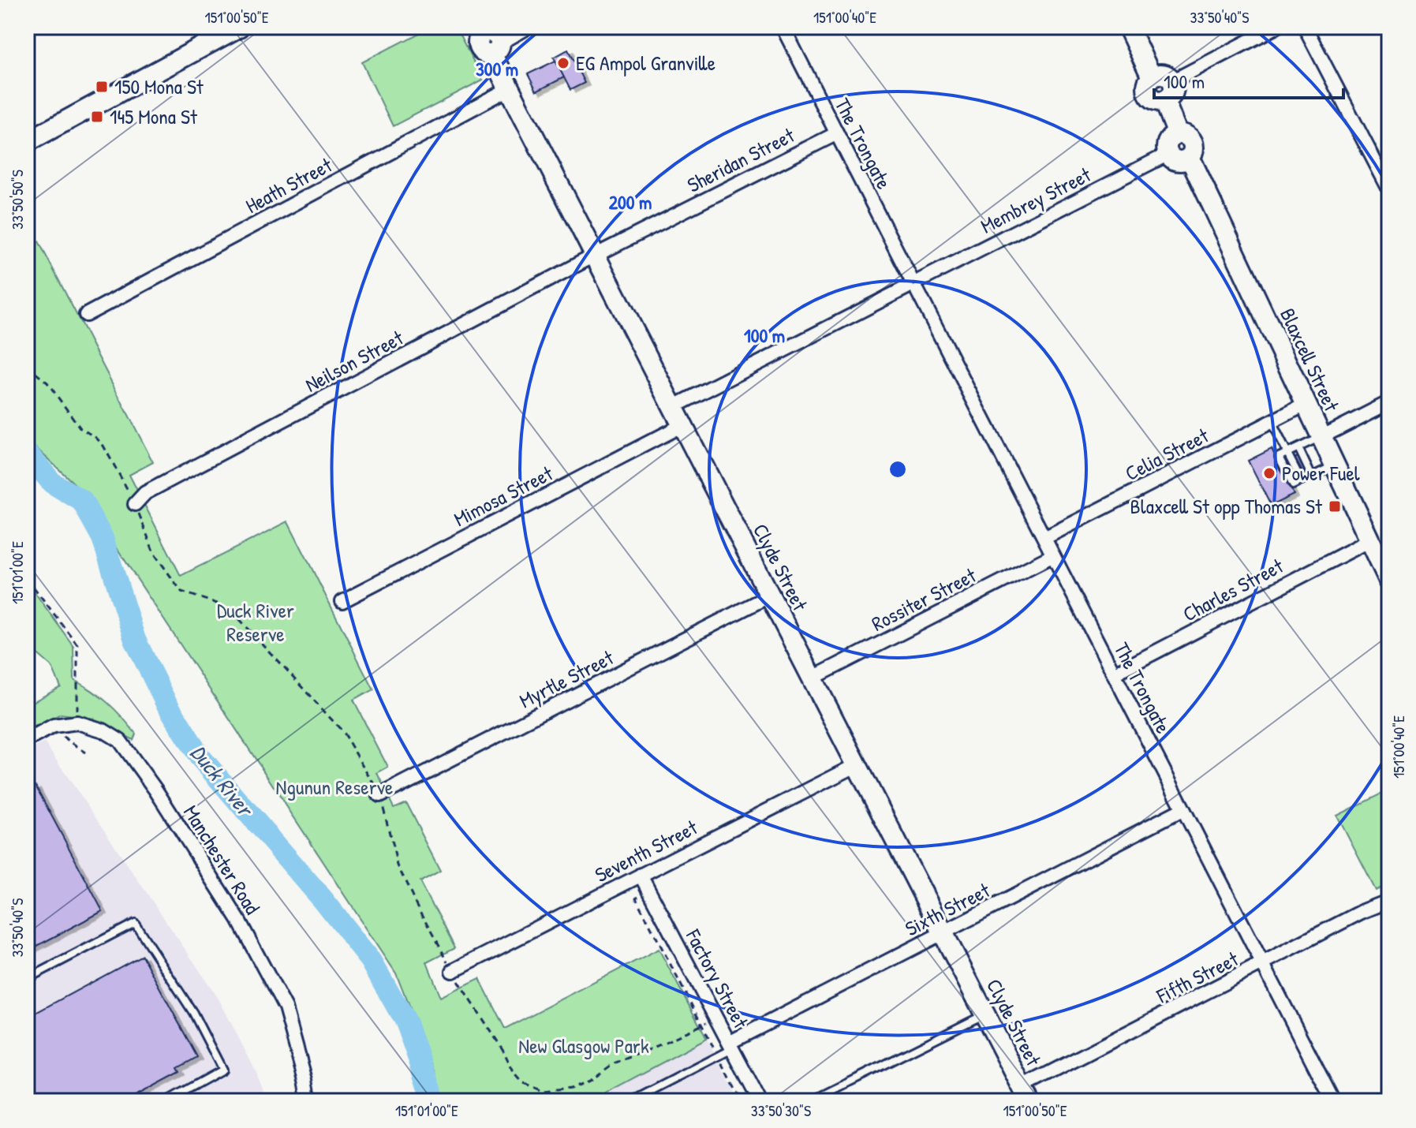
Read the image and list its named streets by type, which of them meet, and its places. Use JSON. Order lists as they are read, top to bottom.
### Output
{
  "streets": {
    "main road": ["Blaxcell Street", "Clyde Street"],
    "street": [
      "The Trongate",
      "Sheridan Street",
      "Heath Street",
      "Membrey Street",
      "Neilson Street",
      "Celia Street",
      "Mimosa Street",
      "Charles Street",
      "Rossiter Street",
      "Myrtle Street",
      "Seventh Street",
      "Manchester Road",
      "Sixth Street",
      "Fifth Street",
      "Factory Street"
    ]
  },
  "crossings": [
    ["The Trongate", "Sheridan Street"],
    ["The Trongate", "Membrey Street"],
    ["The Trongate", "Celia Street"],
    ["The Trongate", "Charles Street"],
    ["The Trongate", "Rossiter Street"],
    ["The Trongate", "Sixth Street"],
    ["The Trongate", "Fifth Street"],
    ["Sheridan Street", "Neilson Street"],
    ["Sheridan Street", "Clyde Street"],
    ["Heath Street", "Clyde Street"],
    ["Membrey Street", "Blaxcell Street"],
    ["Membrey Street", "Clyde Street"],
    ["Blaxcell Street", "Celia Street"],
    ["Blaxcell Street", "Charles Street"],
    ["Neilson Street", "Clyde Street"],
    ["Mimosa Street", "Clyde Street"],
    ["Clyde Street", "Rossiter Street"],
    ["Clyde Street", "Myrtle Street"],
    ["Clyde Street", "Seventh Street"],
    ["Clyde Street", "Sixth Street"],
    ["Clyde Street", "Fifth Street"],
    ["Seventh Street", "Factory Street"],
    ["Sixth Street", "Factory Street"]
  ],
  "water": ["Duck River"],
  "parks": ["Duck River Reserve", "Ngunun Reserve", "New Glasgow Park"],
  "places": {
    "other": ["EG Ampol Granville", "Power Fuel"],
    "transit": ["150 Mona St", "145 Mona St", "Blaxcell St opp Thomas St"]
  },
  "scale_bar": "100 m",
  "coordinates": [
    "151°00'50\"E",
    "151°00'40\"E",
    "33°50'40\"S",
    "33°50'50\"S",
    "151°01'00\"E",
    "33°50'30\"S"
  ],
  "rings": ["300 m", "200 m", "100 m"]
}
